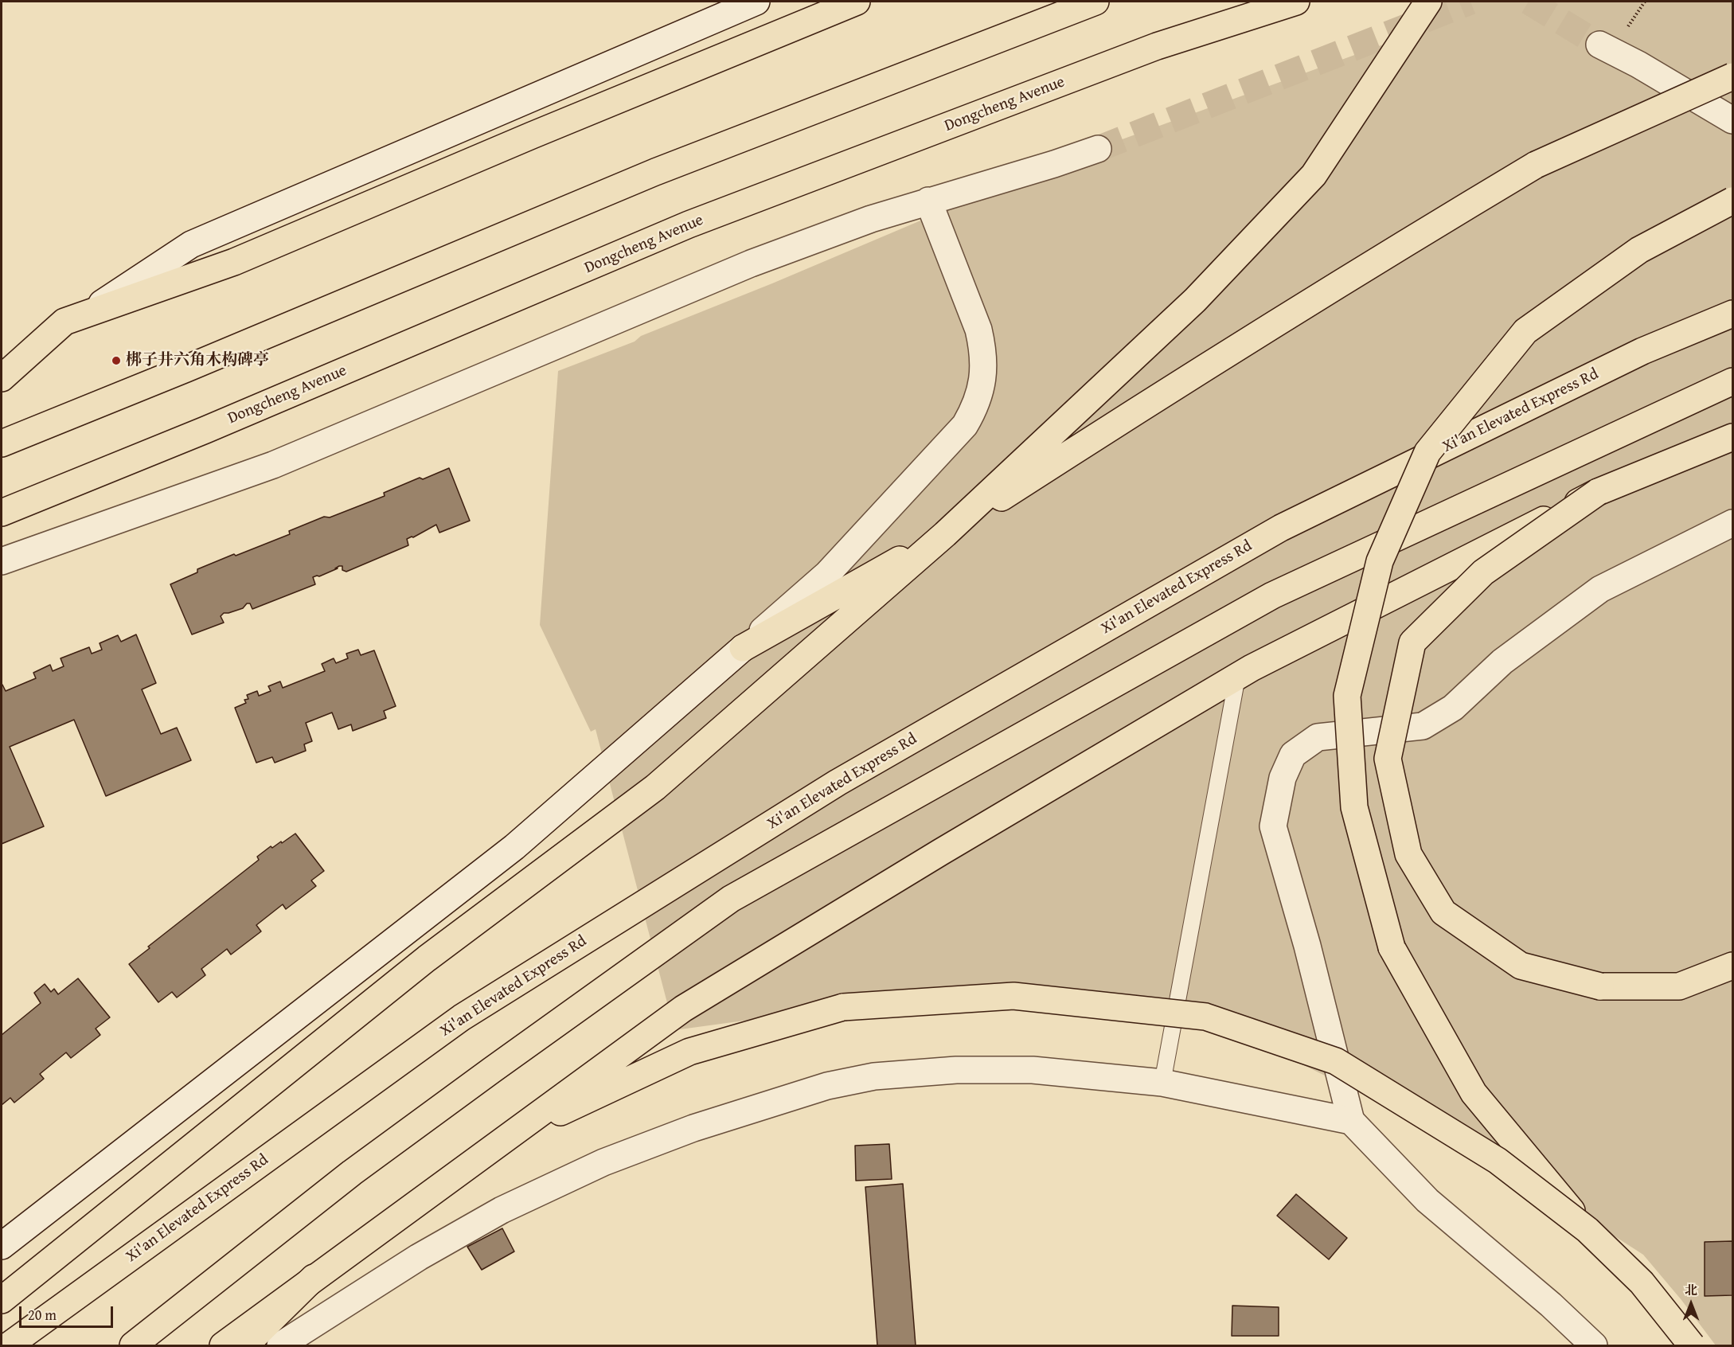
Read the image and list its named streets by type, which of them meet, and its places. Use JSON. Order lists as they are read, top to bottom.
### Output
{
  "streets": {
    "main road": ["Dongcheng Avenue", "Xi'an Elevated Express Rd"]
  },
  "places": ["梆子井六角木构碑亭"],
  "scale_bar": "20 m",
  "north": "top"
}
